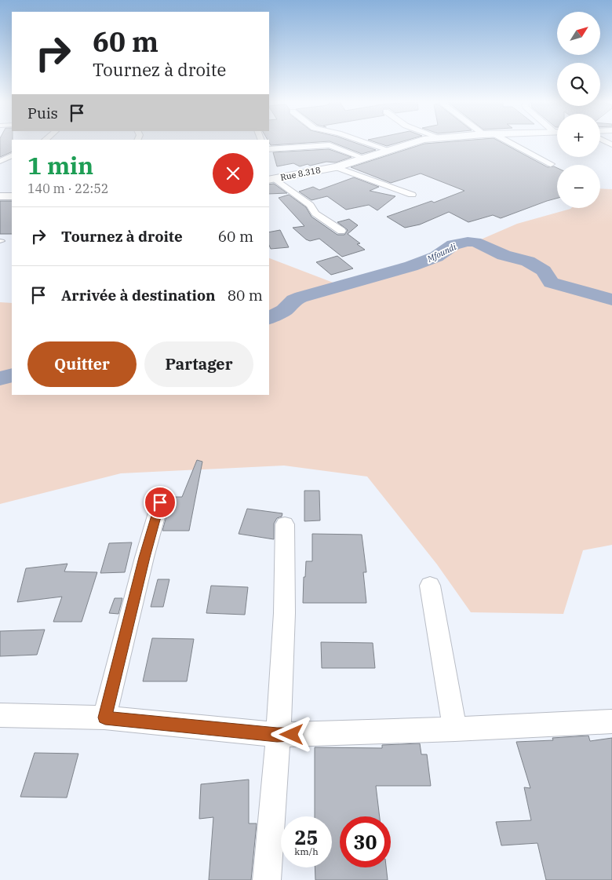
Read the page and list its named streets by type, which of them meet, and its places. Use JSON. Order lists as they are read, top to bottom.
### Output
{
  "streets": {
    "main road": ["Rue 8.318"]
  },
  "water": ["Mfoundi"],
  "north": "top right",
  "page": {
    "map_buttons": ["+", "−"],
    "turn": ["60 m", "Tournez à droite"],
    "then": "Puis",
    "heading": ["1 min", "140 m · 22:52"],
    "list": [
      {
        "name": "Tournez à droite",
        "value": "60 m"
      },
      {
        "name": "Arrivée à destination",
        "value": "80 m"
      }
    ],
    "buttons": ["Quitter", "Partager"],
    "speed": "25 km/h",
    "limit": "30"
  }
}
